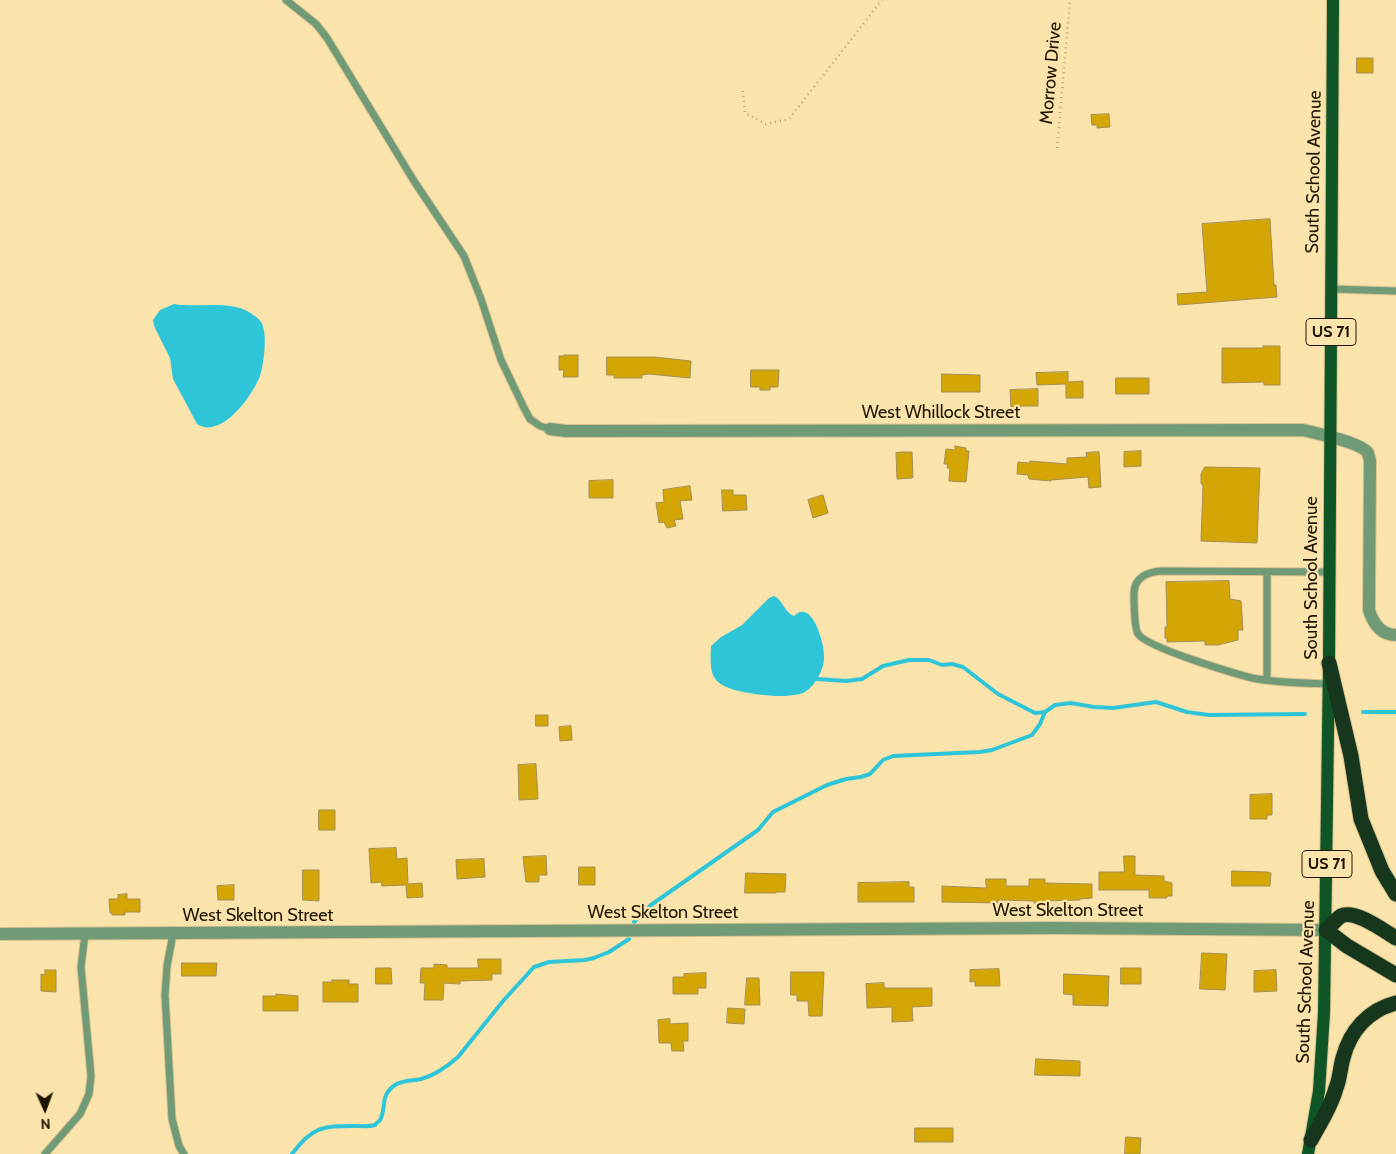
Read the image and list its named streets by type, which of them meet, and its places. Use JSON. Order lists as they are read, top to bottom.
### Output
{
  "streets": {
    "main road": ["South School Avenue", "US 71"],
    "street": ["West Whillock Street", "West Skelton Street"],
    "path": ["Morrow Drive"]
  },
  "crossings": [
    ["South School Avenue", "West Whillock Street"],
    ["South School Avenue", "West Skelton Street"]
  ],
  "north": "bottom"
}
